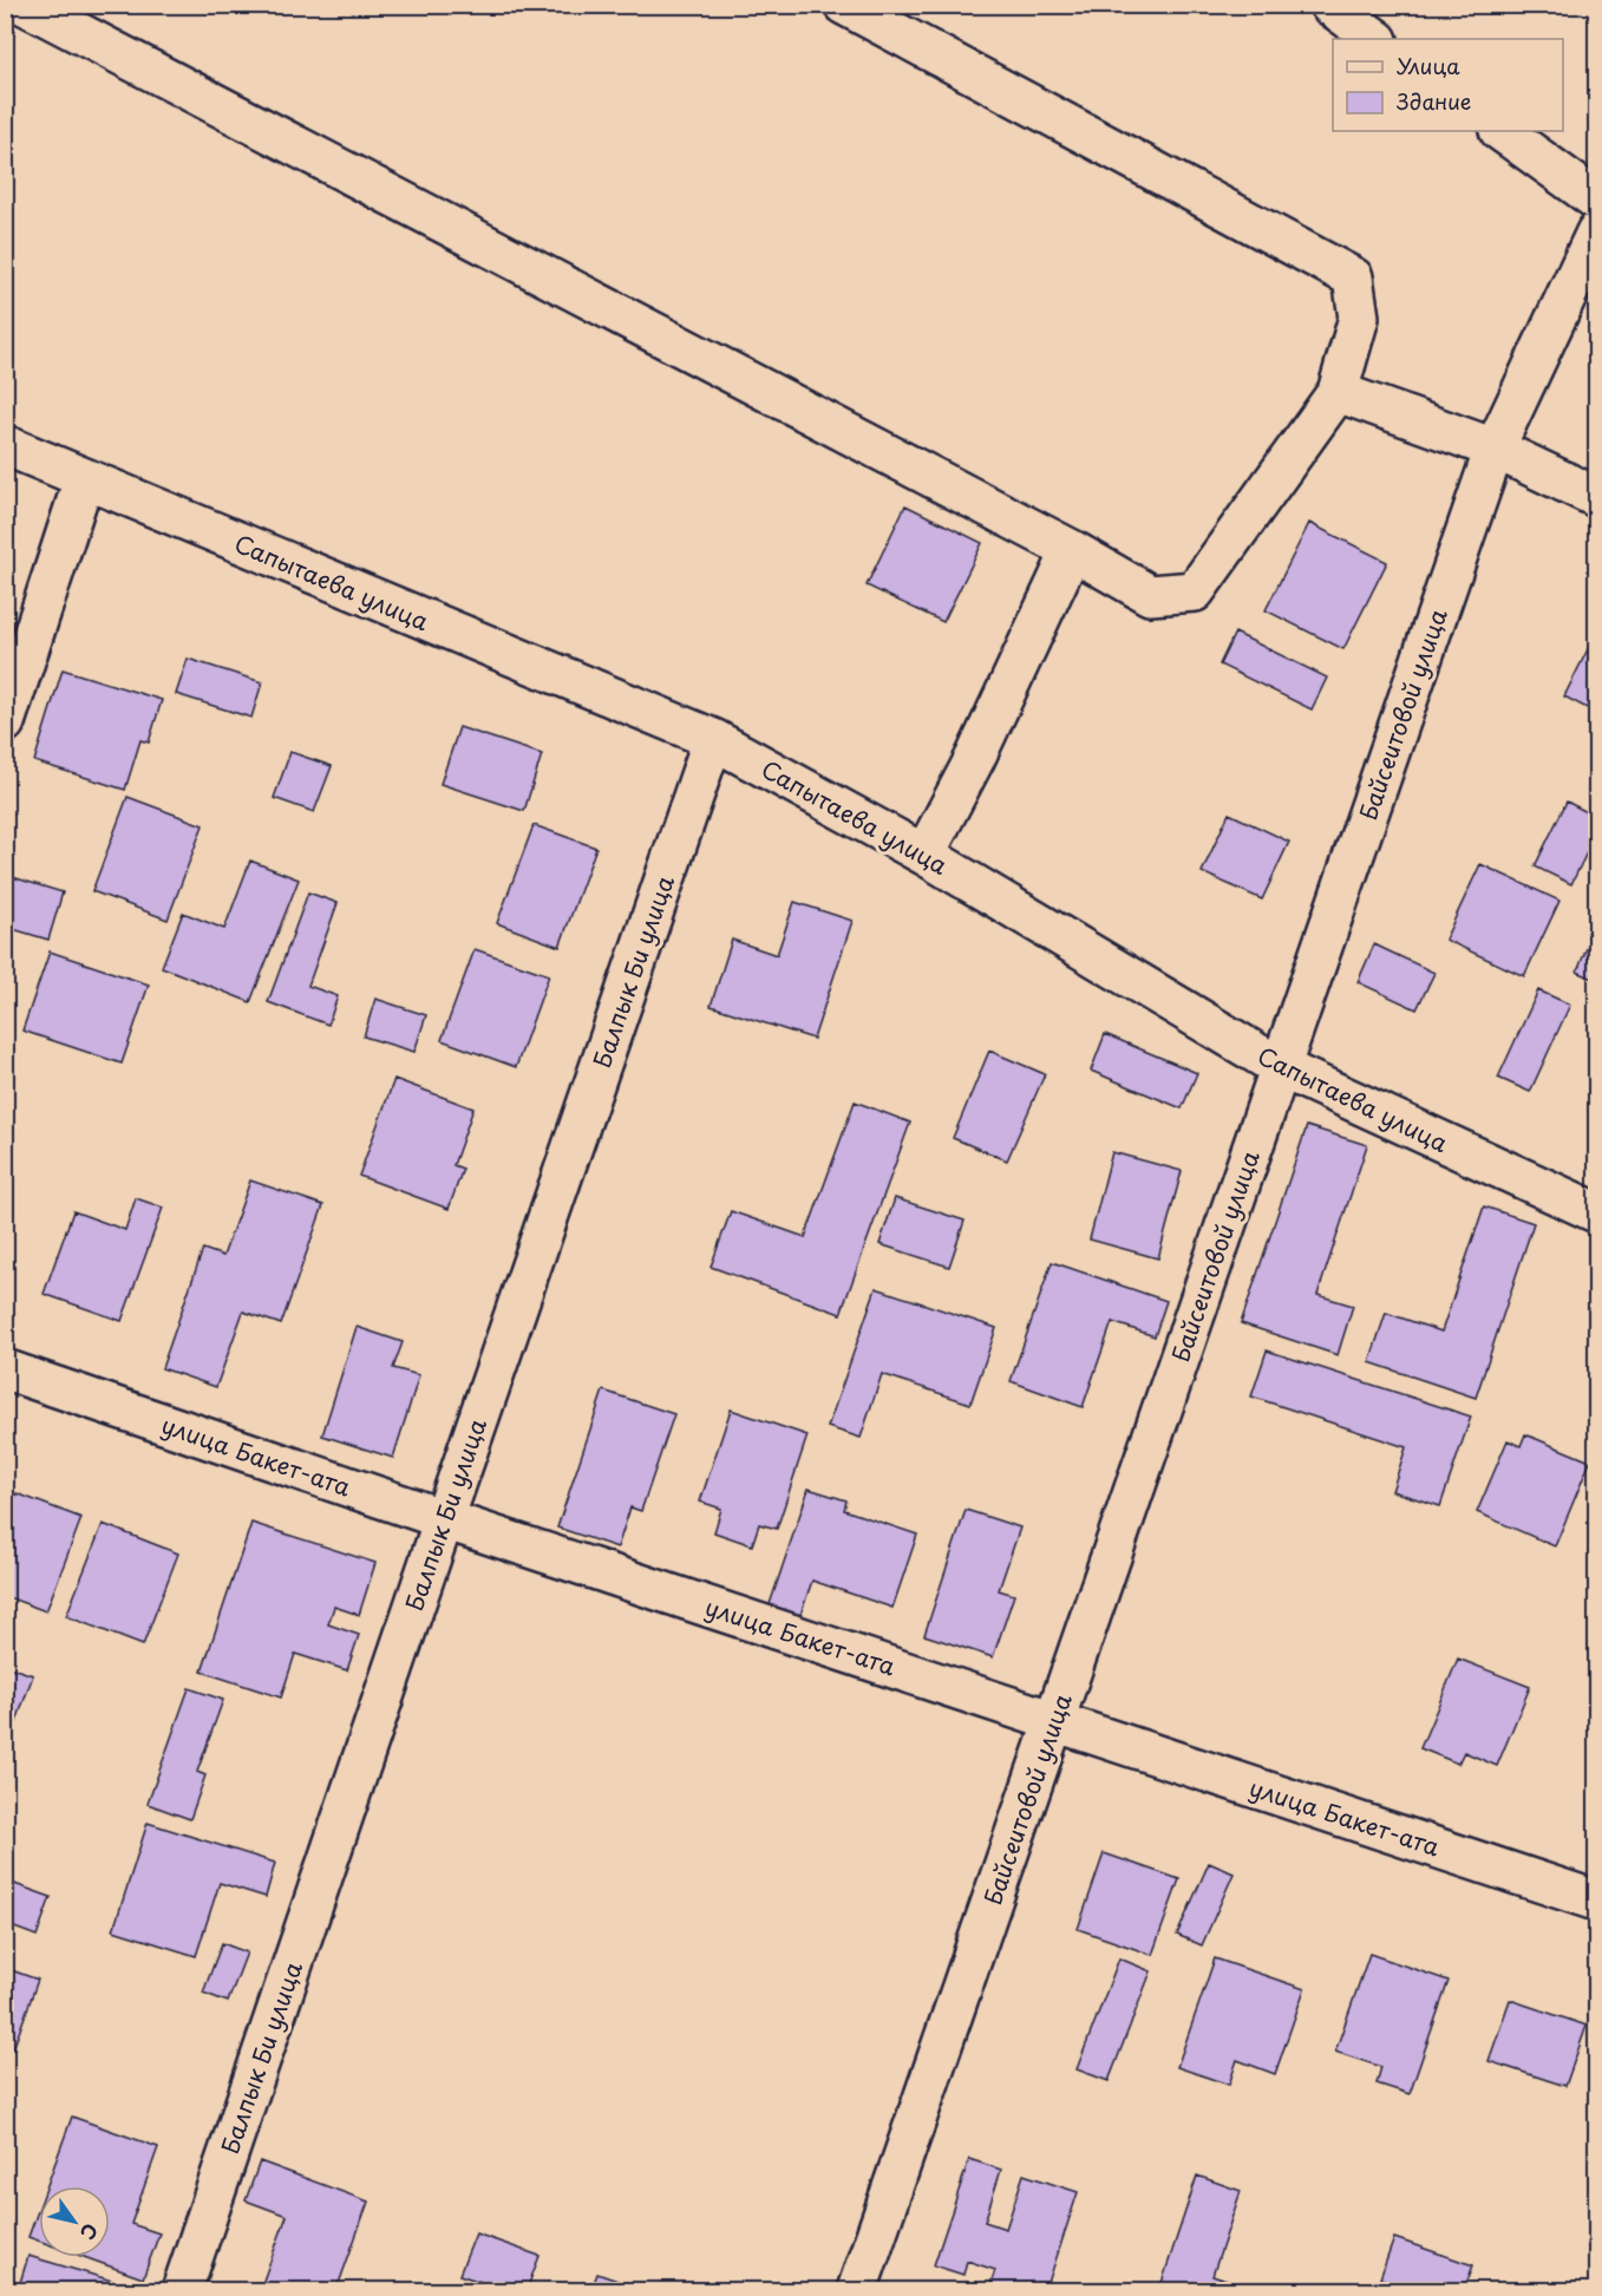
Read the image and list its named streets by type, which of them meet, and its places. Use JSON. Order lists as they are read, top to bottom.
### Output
{
  "streets": {
    "street": [
      "Сапытаева улица",
      "Байсеитовой улица",
      "Балпык Би улица",
      "улица Бакет-ата"
    ]
  },
  "crossings": [
    ["Сапытаева улица", "Байсеитовой улица"],
    ["Сапытаева улица", "Балпык Би улица"],
    ["Байсеитовой улица", "улица Бакет-ата"],
    ["Балпык Би улица", "улица Бакет-ата"]
  ],
  "legend": ["Улица", "Здание"],
  "north": "bottom right"
}
